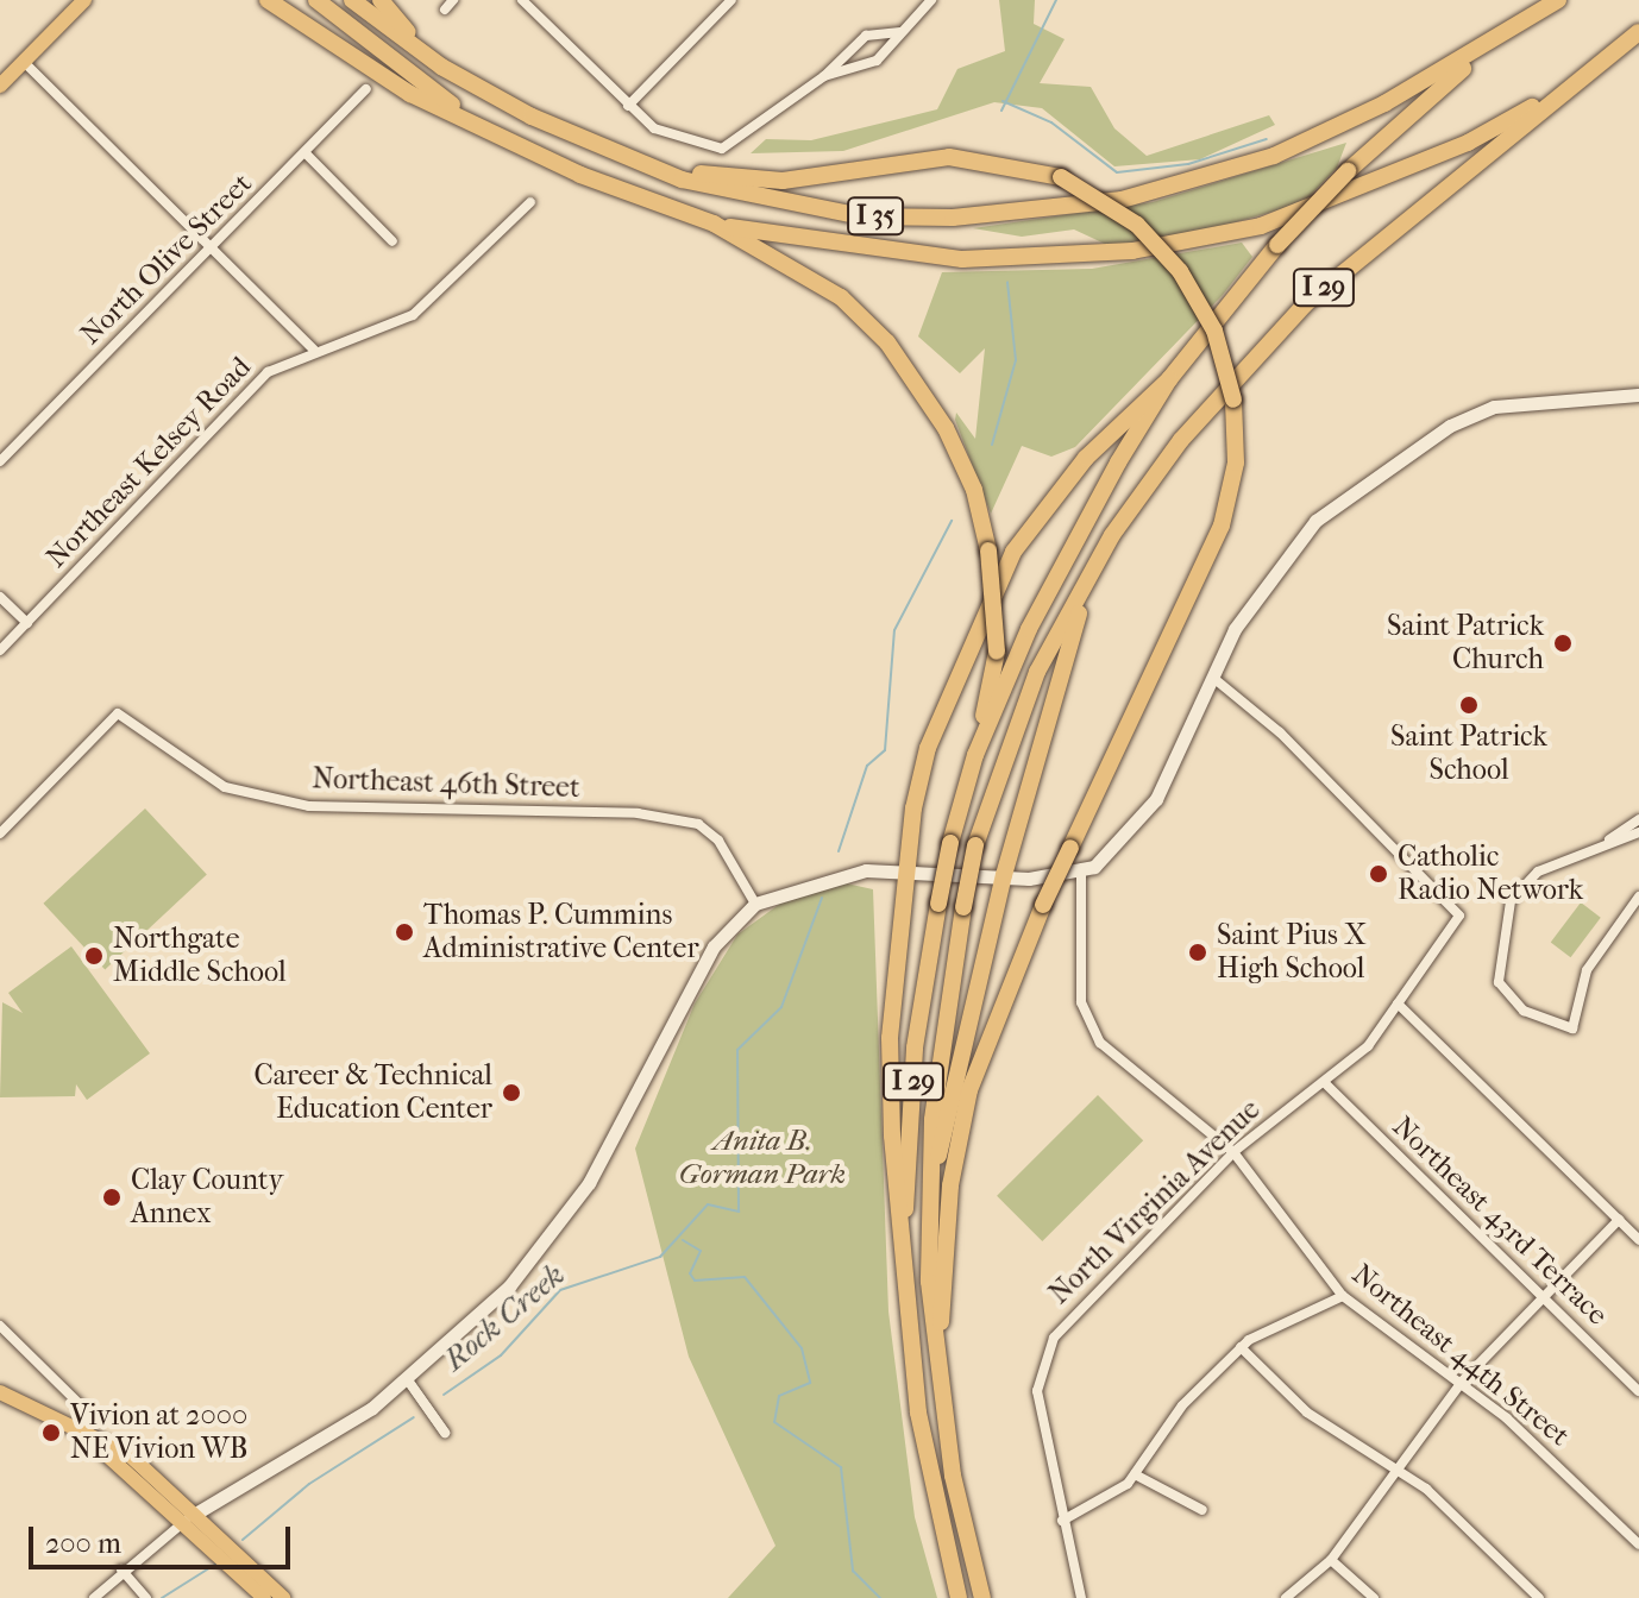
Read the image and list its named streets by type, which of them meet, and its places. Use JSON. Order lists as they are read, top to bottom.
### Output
{
  "streets": {
    "highway": ["I 35", "I 29"],
    "street": [
      "North Olive Street",
      "Northeast Kelsey Road",
      "Northeast 46th Street",
      "North Virginia Avenue",
      "Northeast 43rd Terrace",
      "Northeast 44th Street"
    ]
  },
  "crossings": [
    ["I 35", "I 29"],
    ["North Virginia Avenue", "Northeast 43rd Terrace"],
    ["North Virginia Avenue", "Northeast 44th Street"]
  ],
  "water": ["Rock Creek"],
  "parks": ["Anita B. Gorman Park"],
  "places": [
    "Saint Patrick Church",
    "Saint Patrick School",
    "Catholic Radio Network",
    "Thomas P. Cummins Administrative Center",
    "Saint Pius X High School",
    "Northgate Middle School",
    "Career & Technical Education Center",
    "Clay County Annex",
    "Vivion at 2000 NE Vivion WB"
  ],
  "scale_bar": "200 m"
}
